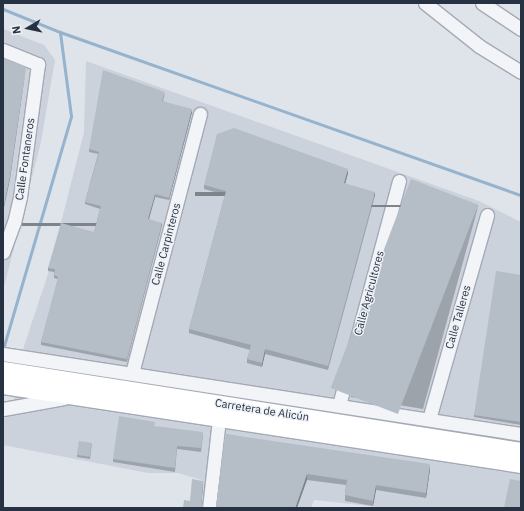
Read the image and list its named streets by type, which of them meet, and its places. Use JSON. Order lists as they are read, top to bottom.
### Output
{
  "streets": {
    "main road": ["Carretera de Alicún"],
    "street": [
      "Calle Fontaneros",
      "Calle Carpinteros",
      "Calle Agricultores",
      "Calle Talleres"
    ]
  },
  "north": "left"
}
